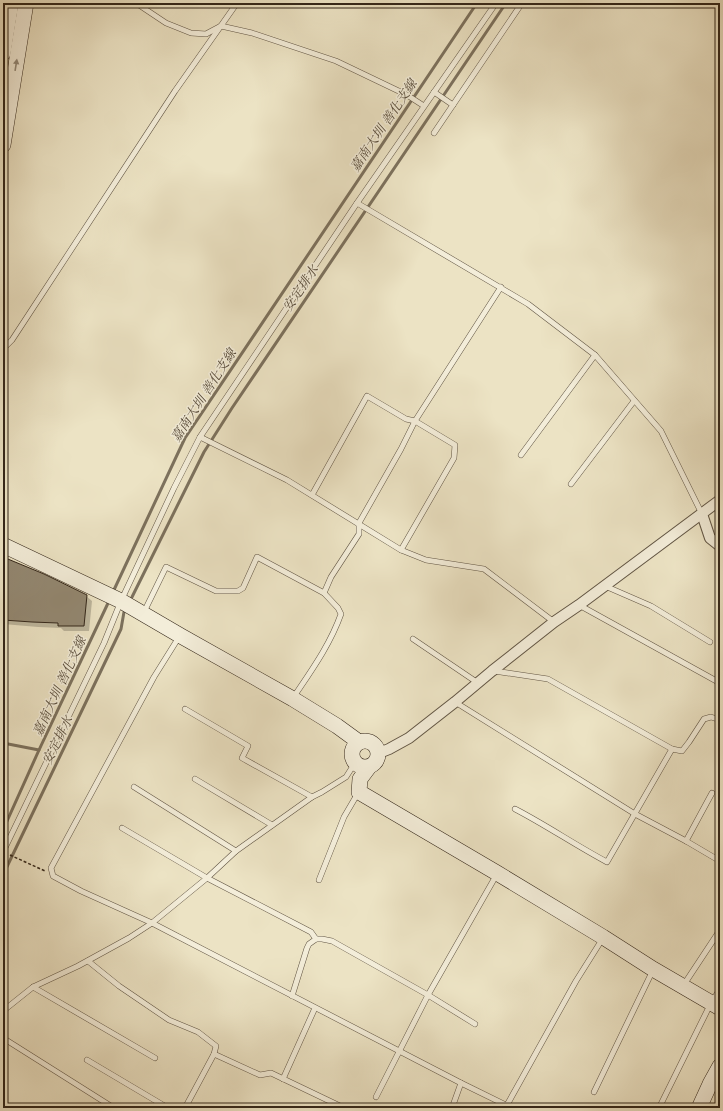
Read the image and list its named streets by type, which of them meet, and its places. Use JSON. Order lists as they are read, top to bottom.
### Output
{
  "water": ["嘉南大圳 善化支線", "安定排水"]
}
